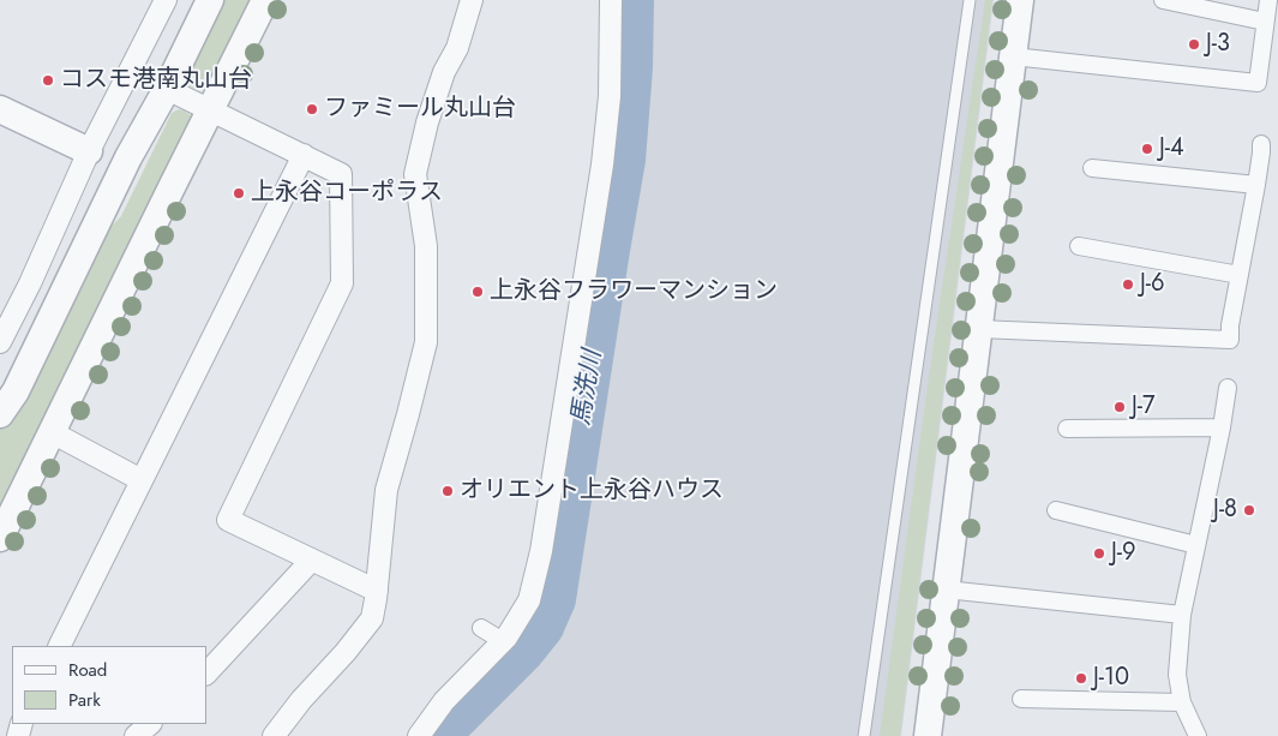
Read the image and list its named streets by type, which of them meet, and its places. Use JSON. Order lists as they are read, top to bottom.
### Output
{
  "water": ["馬洗川"],
  "places": [
    "J-3",
    "コスモ港南丸山台",
    "ファミール丸山台",
    "J-4",
    "上永谷コーポラス",
    "J-6",
    "上永谷フラワーマンション",
    "J-7",
    "オリエント上永谷ハウス",
    "J-8",
    "J-9",
    "J-10"
  ],
  "legend": ["Road", "Park"]
}
